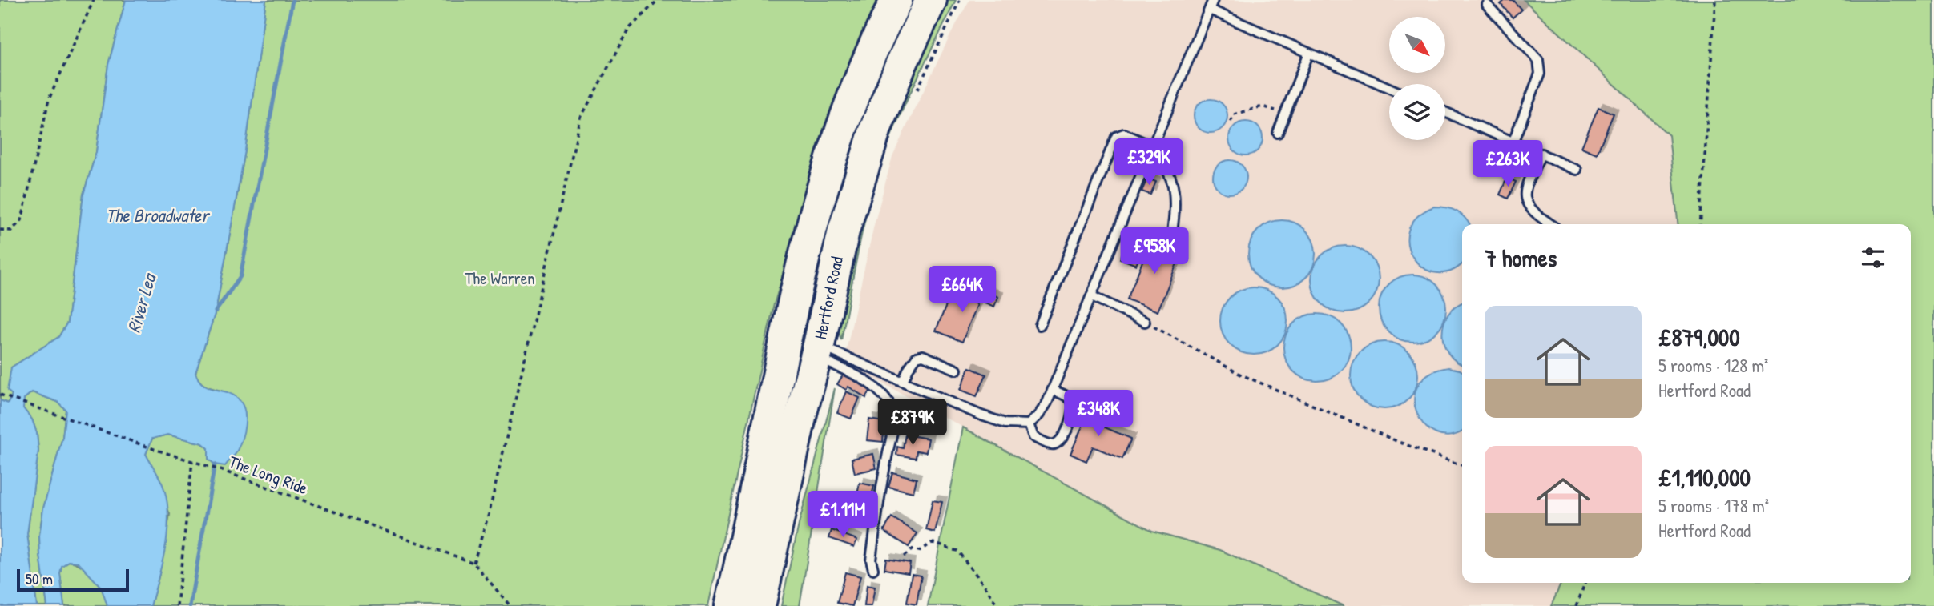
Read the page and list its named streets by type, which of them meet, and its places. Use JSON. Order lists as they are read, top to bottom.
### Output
{
  "streets": {
    "highway": ["Hertford Road"],
    "path": ["The Long Ride"]
  },
  "water": ["The Broadwater", "River Lea"],
  "parks": ["The Warren"],
  "scale_bar": "50 m",
  "north": "bottom right",
  "page": {
    "price": [
      "£329K",
      "£263K",
      "£958K",
      "£664K",
      "£348K",
      "£879K",
      "£1.11M"
    ],
    "heading": "7 homes",
    "list": [
      {
        "name": "£879,000",
        "note": "5 rooms · 128 m² · Hertford Road"
      },
      {
        "name": "£1,110,000",
        "note": "5 rooms · 178 m² · Hertford Road"
      }
    ],
    "scale": "50 m"
  }
}
